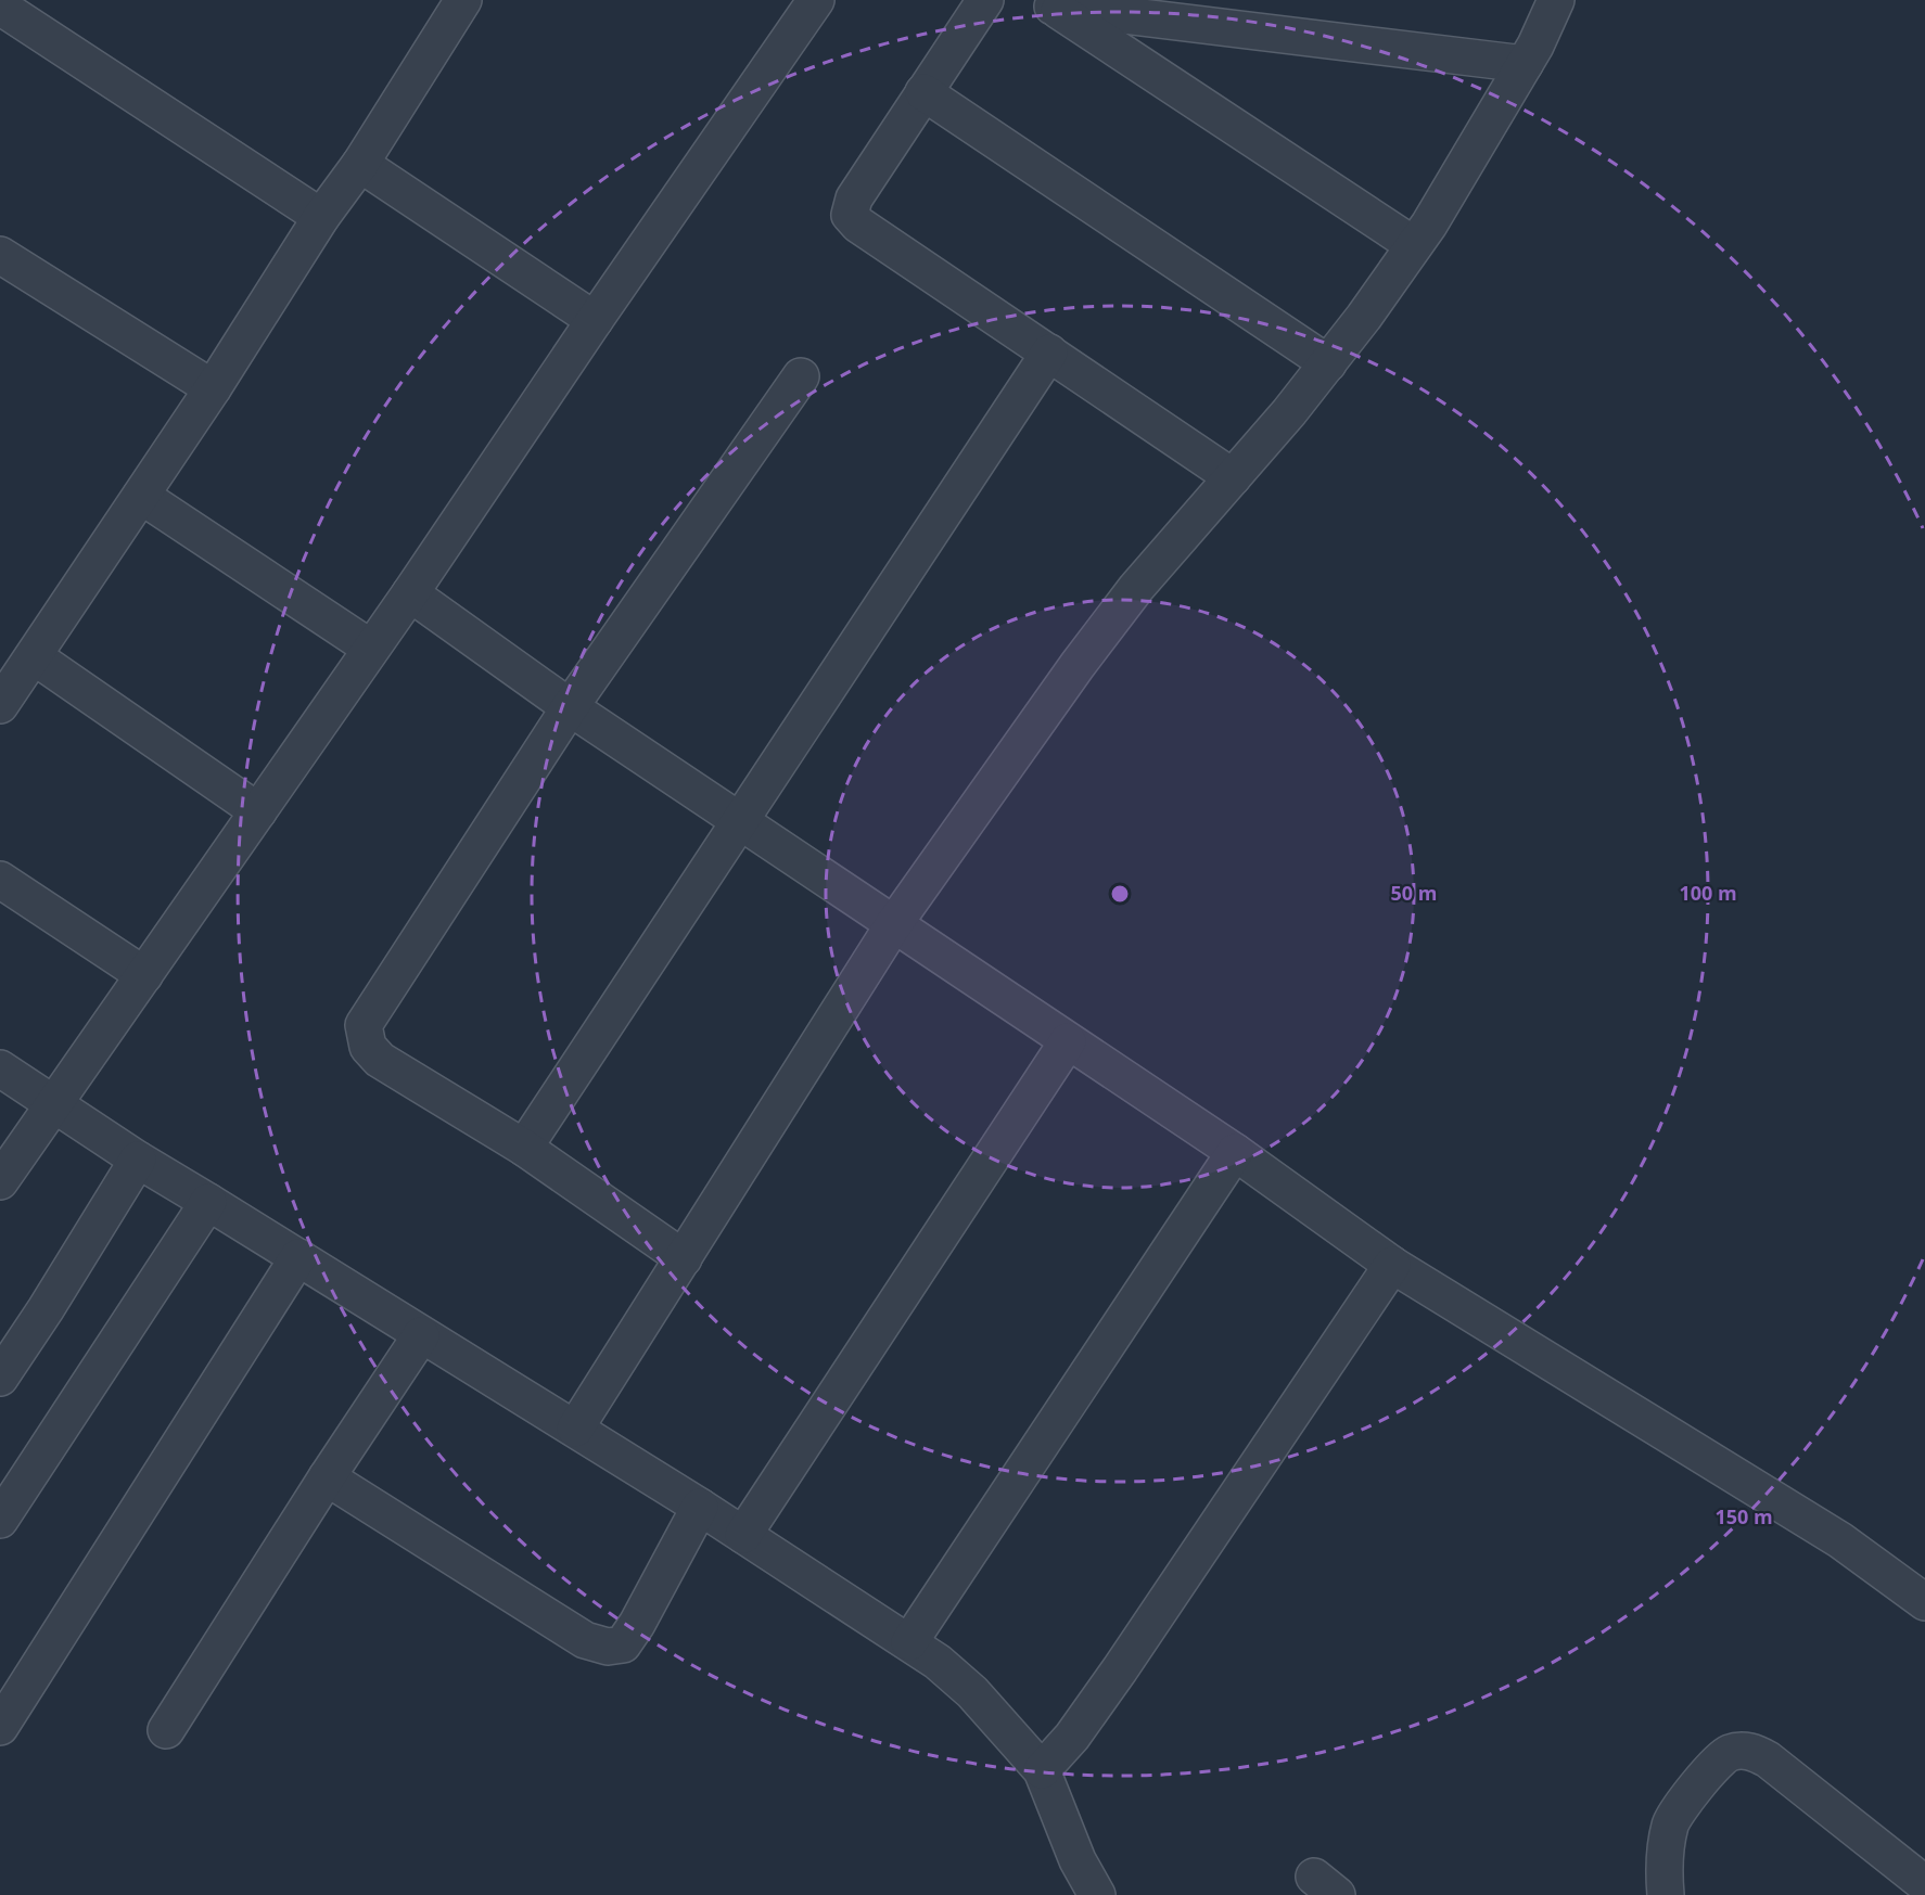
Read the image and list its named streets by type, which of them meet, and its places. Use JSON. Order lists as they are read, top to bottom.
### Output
{
  "rings": ["50 m", "100 m", "150 m"]
}
